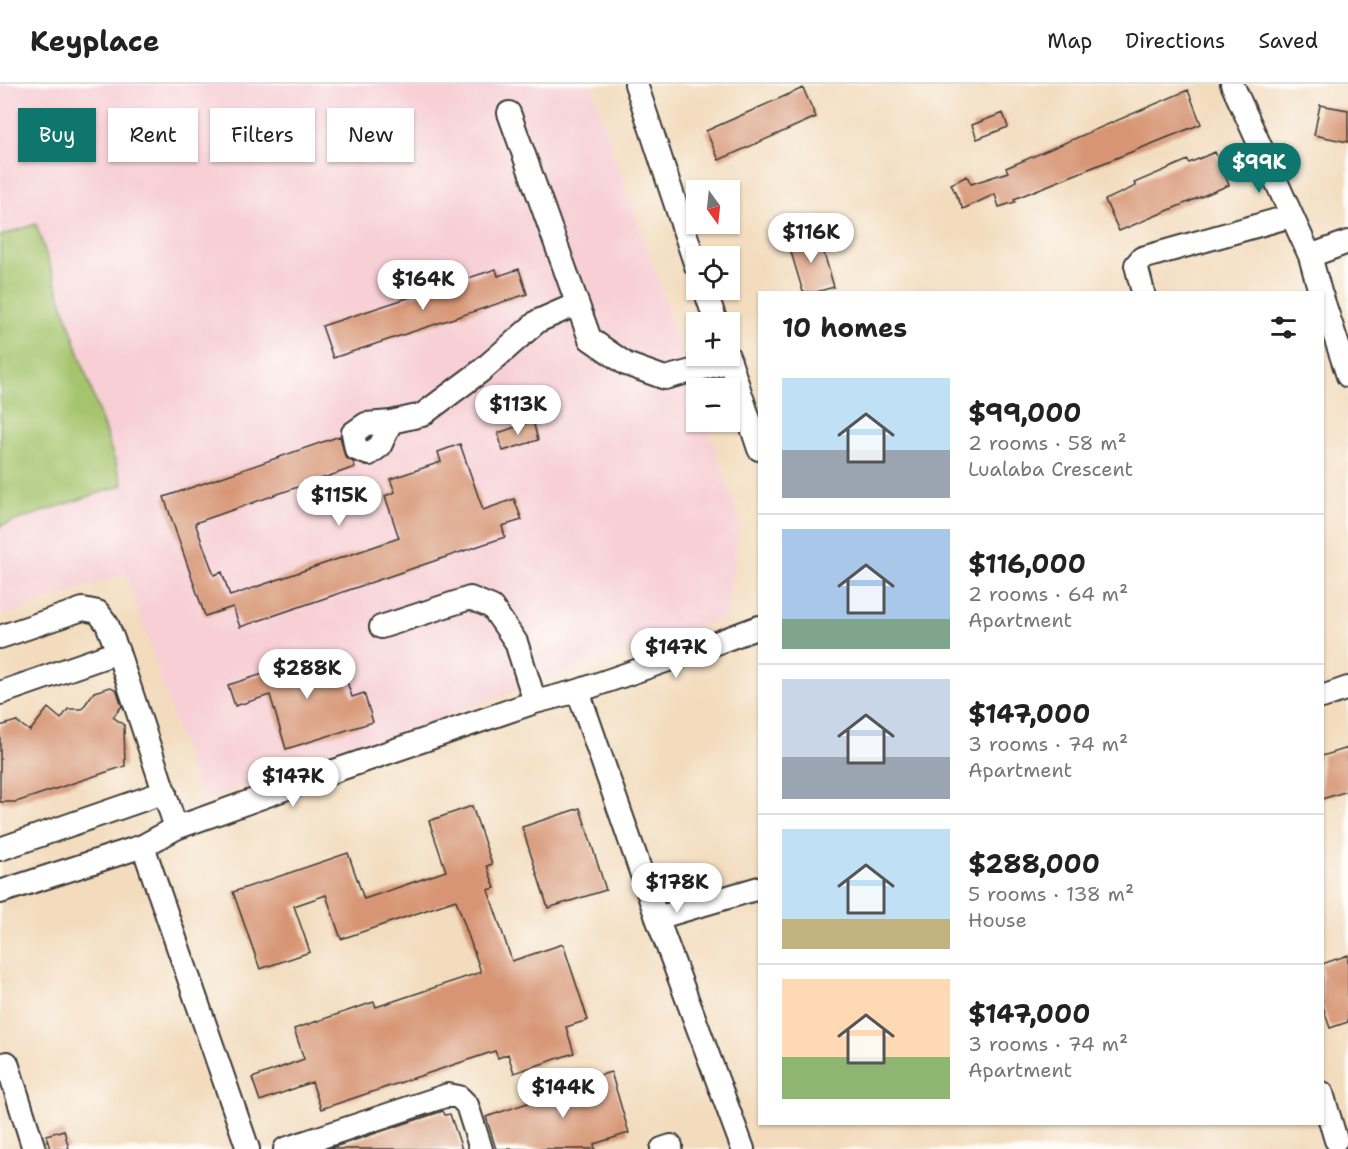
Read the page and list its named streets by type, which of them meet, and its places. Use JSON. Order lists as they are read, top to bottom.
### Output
{
  "north": "bottom",
  "page": {
    "header": "Keyplace",
    "nav": ["Map", "Directions", "Saved"],
    "chip": [
      "Buy",
      "Rent",
      "Filters",
      "New"
    ],
    "price": [
      "$99K",
      "$116K",
      "$164K",
      "$113K",
      "$115K",
      "$147K",
      "$288K",
      "$147K",
      "$178K",
      "$144K"
    ],
    "map_buttons": ["+", "−"],
    "heading": "10 homes",
    "list": [
      {
        "name": "$99,000",
        "note": "2 rooms · 58 m² · Lualaba Crescent"
      },
      {
        "name": "$116,000",
        "note": "2 rooms · 64 m² · Apartment"
      },
      {
        "name": "$147,000",
        "note": "3 rooms · 74 m² · Apartment"
      },
      {
        "name": "$288,000",
        "note": "5 rooms · 138 m² · House"
      },
      {
        "name": "$147,000",
        "note": "3 rooms · 74 m² · Apartment"
      }
    ]
  }
}
